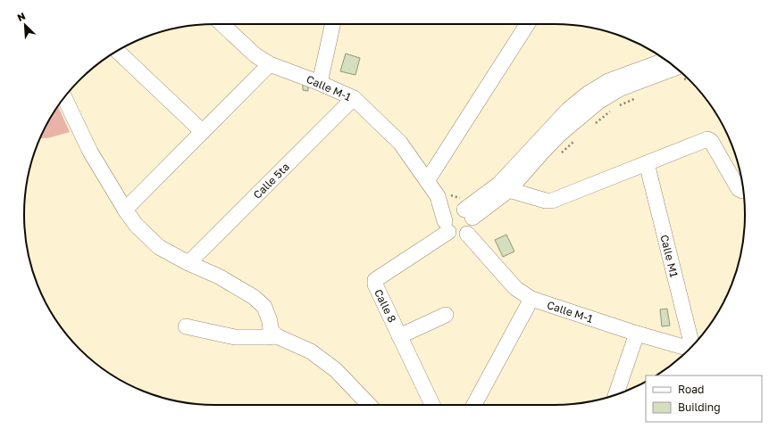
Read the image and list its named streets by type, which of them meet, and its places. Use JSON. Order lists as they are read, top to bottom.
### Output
{
  "streets": {
    "street": [
      "Calle M-1",
      "Calle 5ta",
      "Calle M1",
      "Calle 8"
    ]
  },
  "crossings": [
    ["Calle M-1", "Calle 5ta"],
    ["Calle M-1", "Calle 8"]
  ],
  "legend": ["Road", "Building"],
  "north": "top left"
}
